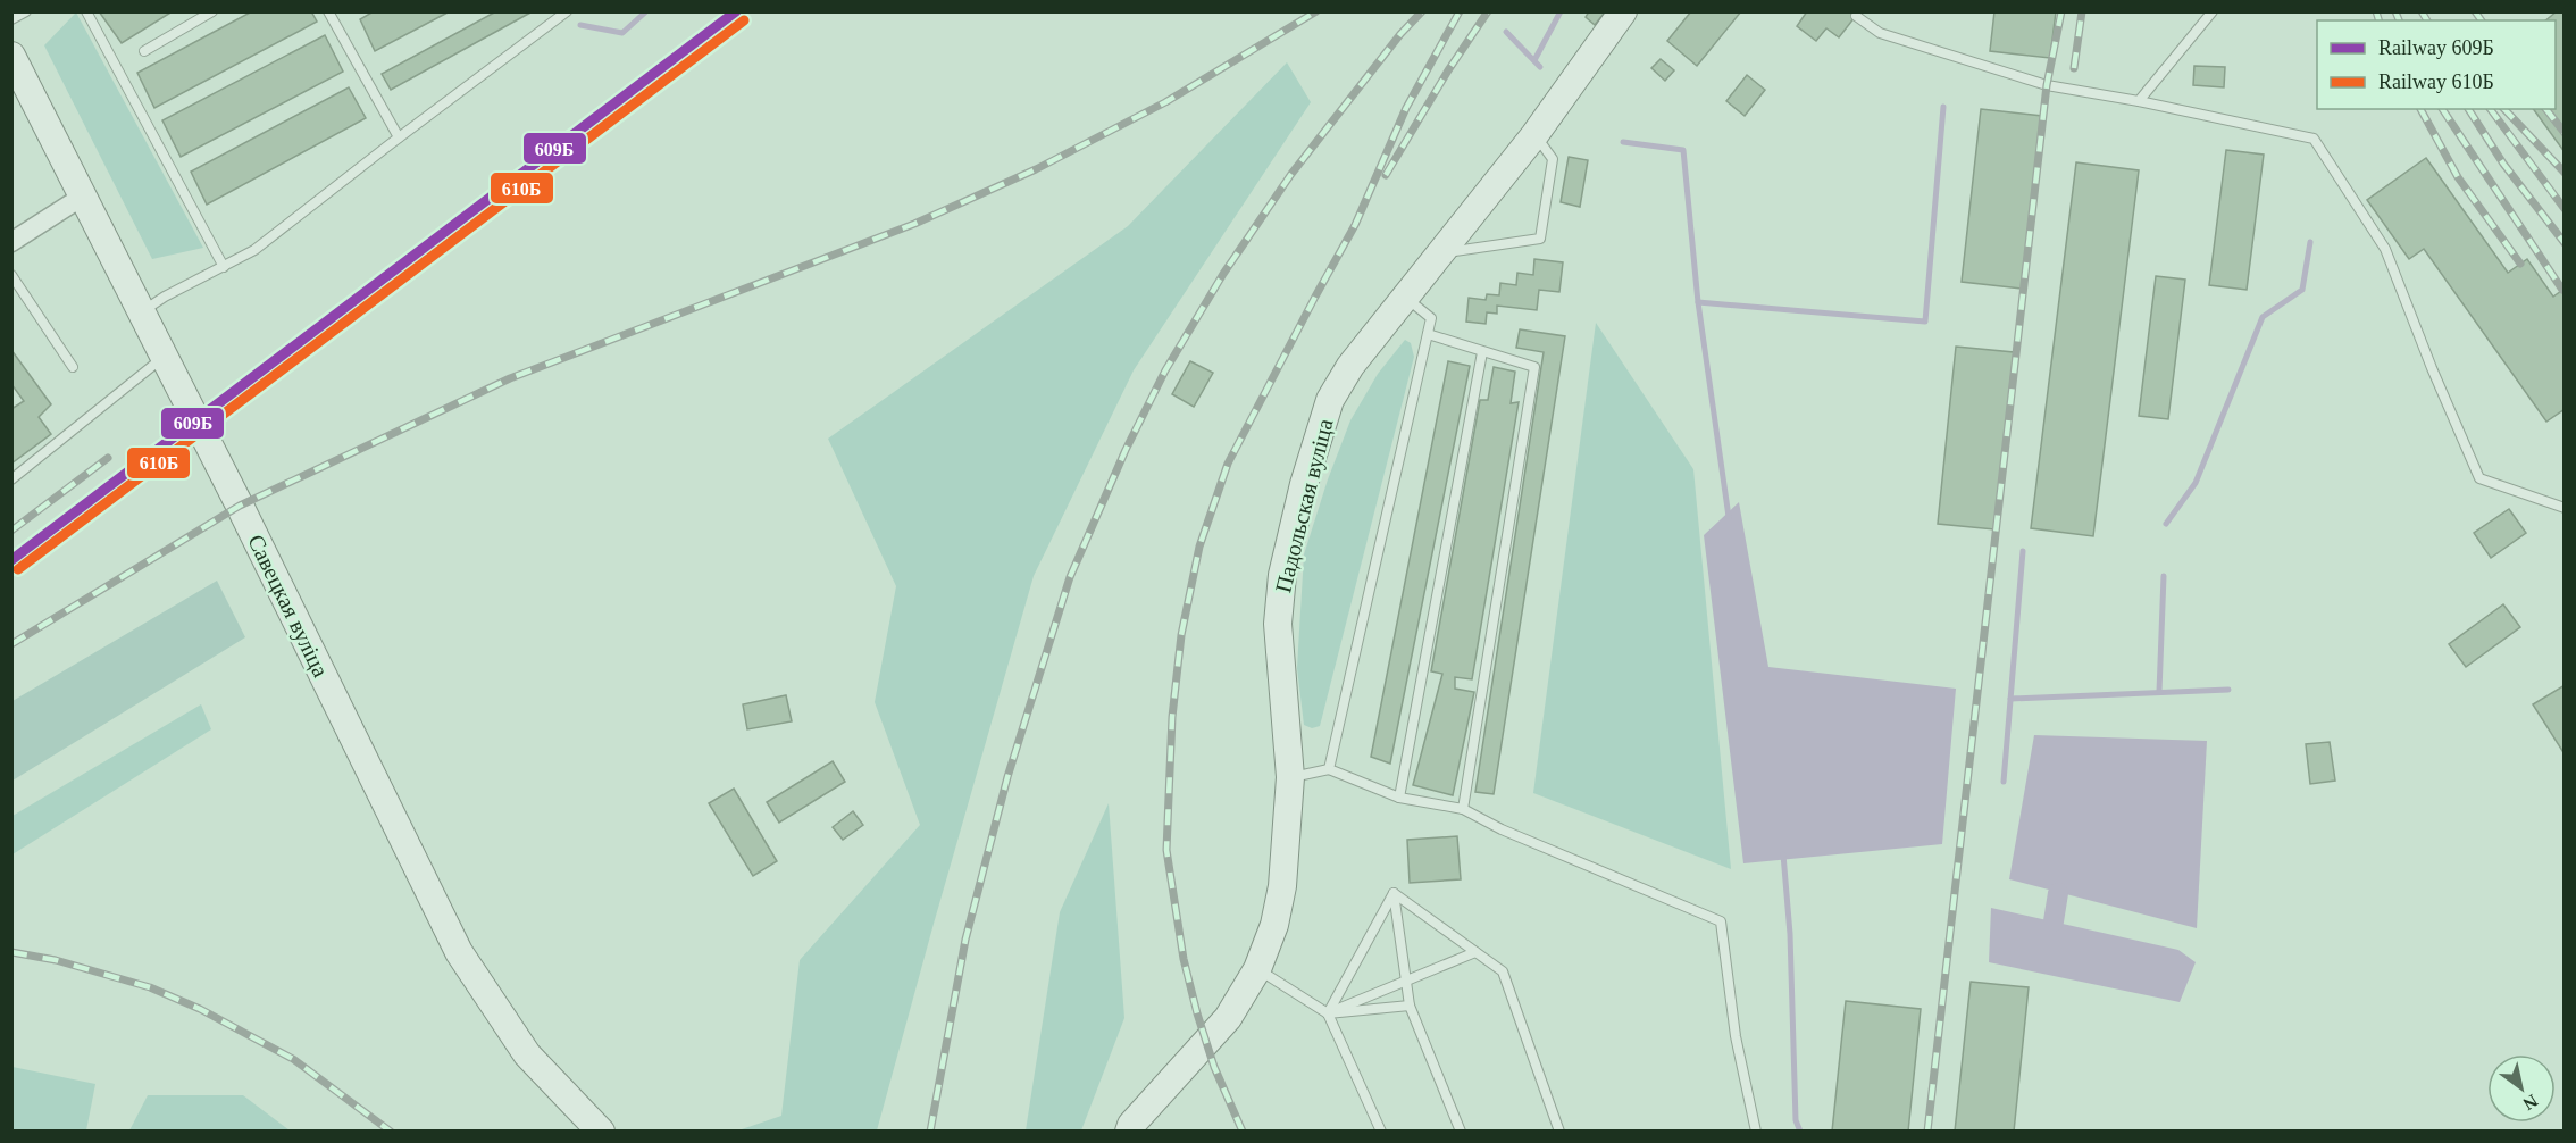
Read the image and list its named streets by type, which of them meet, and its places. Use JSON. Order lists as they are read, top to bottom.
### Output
{
  "streets": {
    "main road": ["Падольская вуліца", "Савецкая вуліца"]
  },
  "lines": ["rail line 609Б", "rail line 610Б"],
  "legend": ["Railway 609Б", "Railway 610Б"],
  "north": "bottom right"
}
